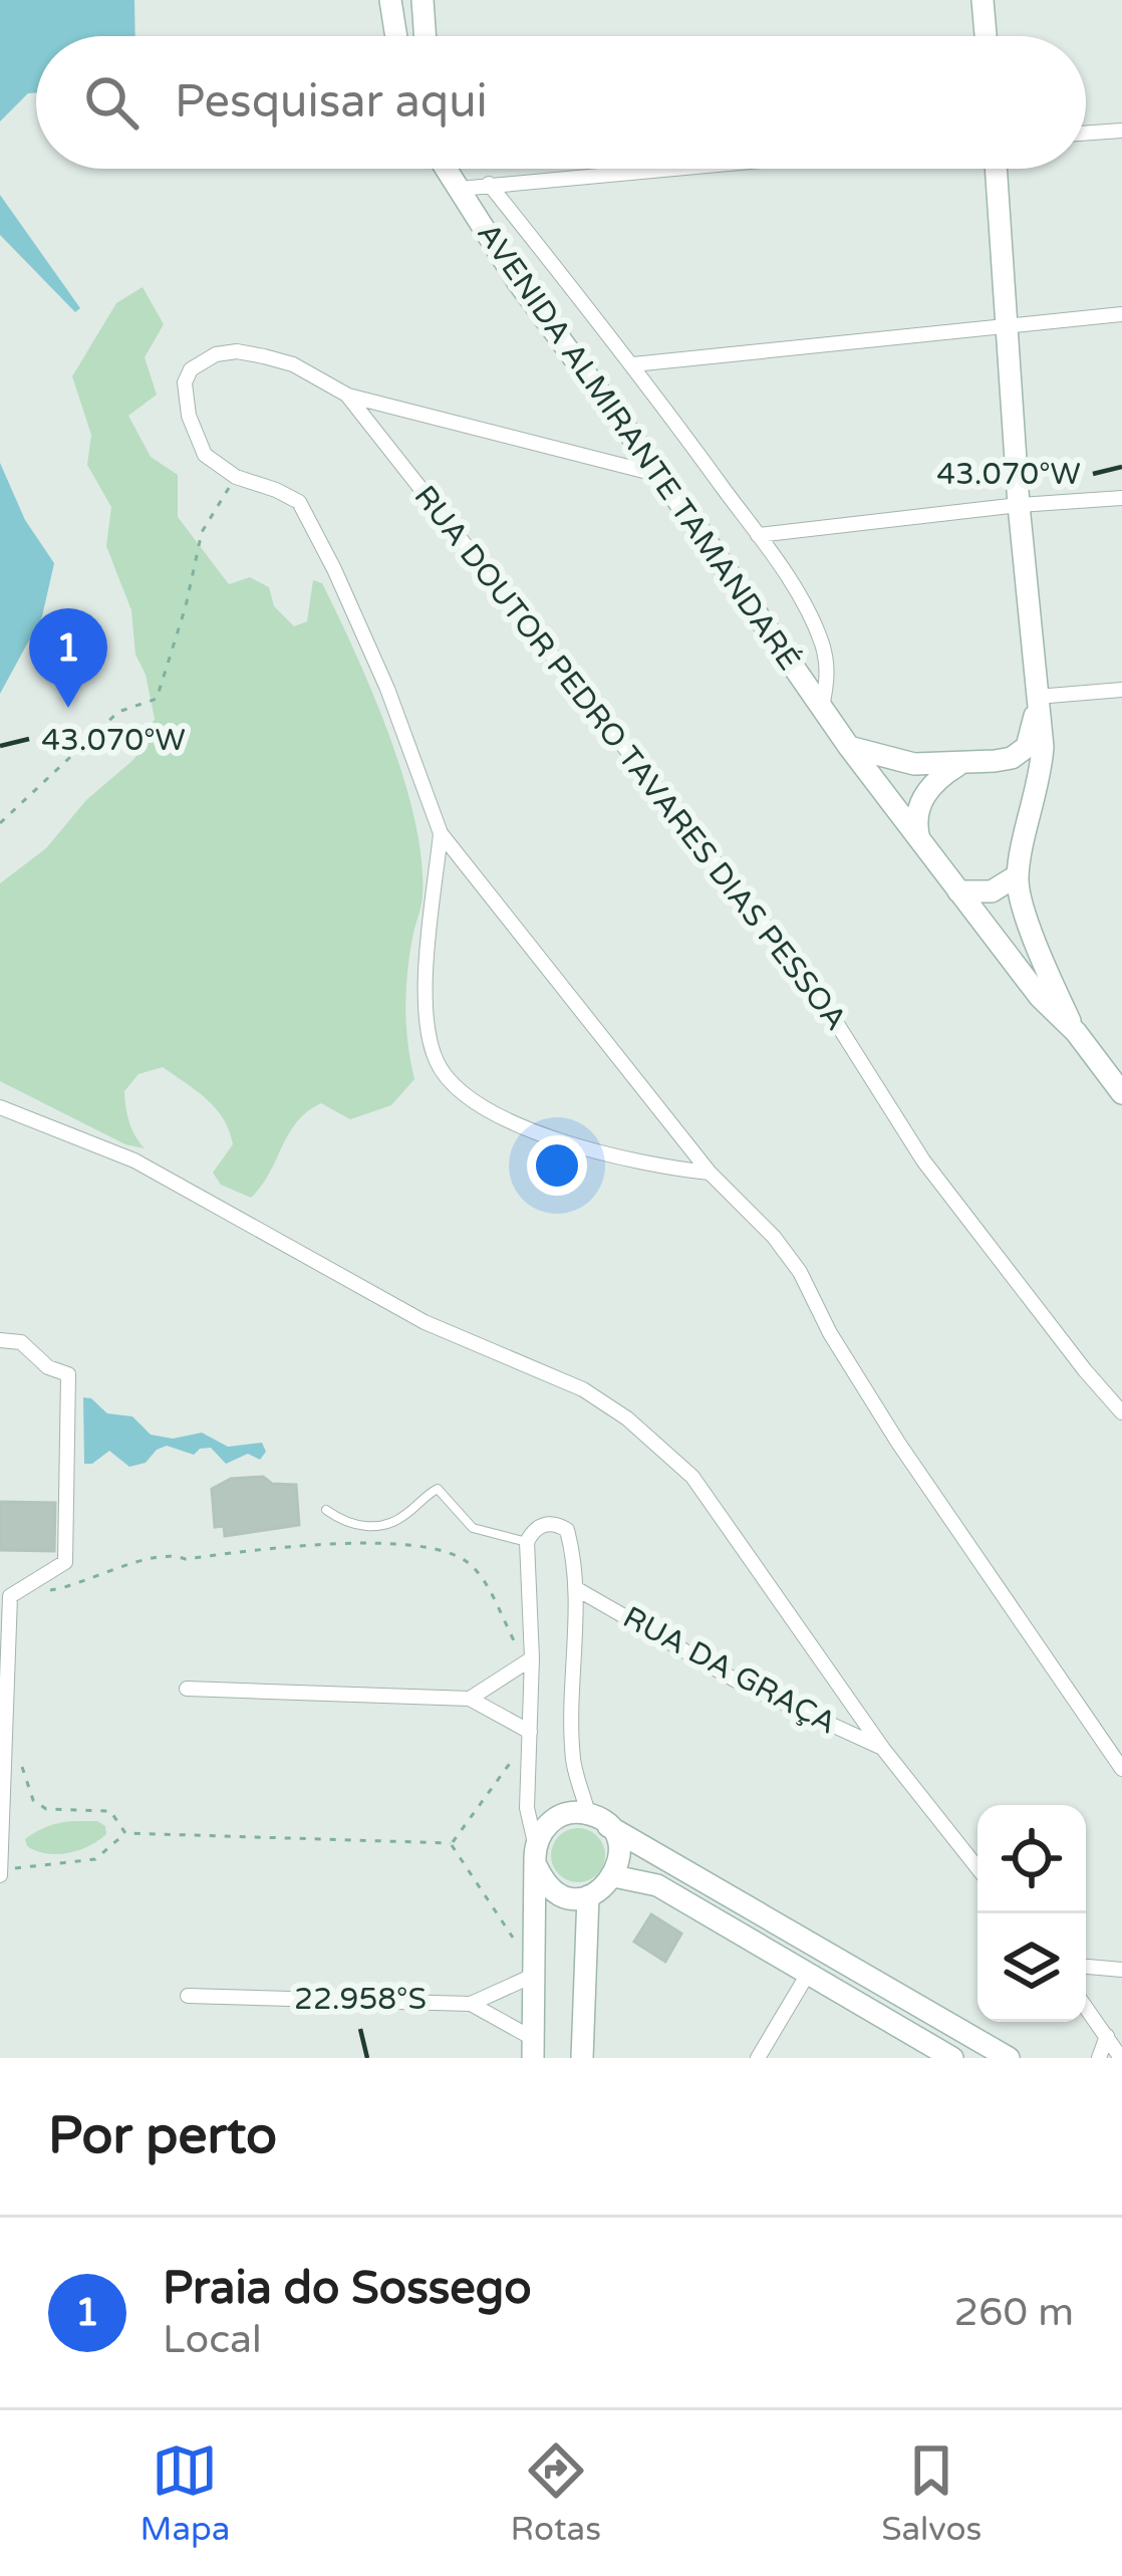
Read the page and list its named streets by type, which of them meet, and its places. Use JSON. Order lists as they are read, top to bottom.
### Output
{
  "streets": {
    "street": ["AVENIDA ALMIRANTE TAMANDARÉ", "RUA DOUTOR PEDRO TAVARES DIAS PESSOA", "RUA DA GRAÇA"]
  },
  "page": {
    "search": "Pesquisar aqui",
    "pins": "1",
    "heading": "Por perto",
    "list": [
      {
        "mark": "1",
        "name": "Praia do Sossego",
        "note": "Local",
        "value": "260 m"
      }
    ],
    "nav": ["Mapa", "Rotas", "Salvos"]
  },
  "coordinates": ["43.070°W", "22.958°S"]
}
